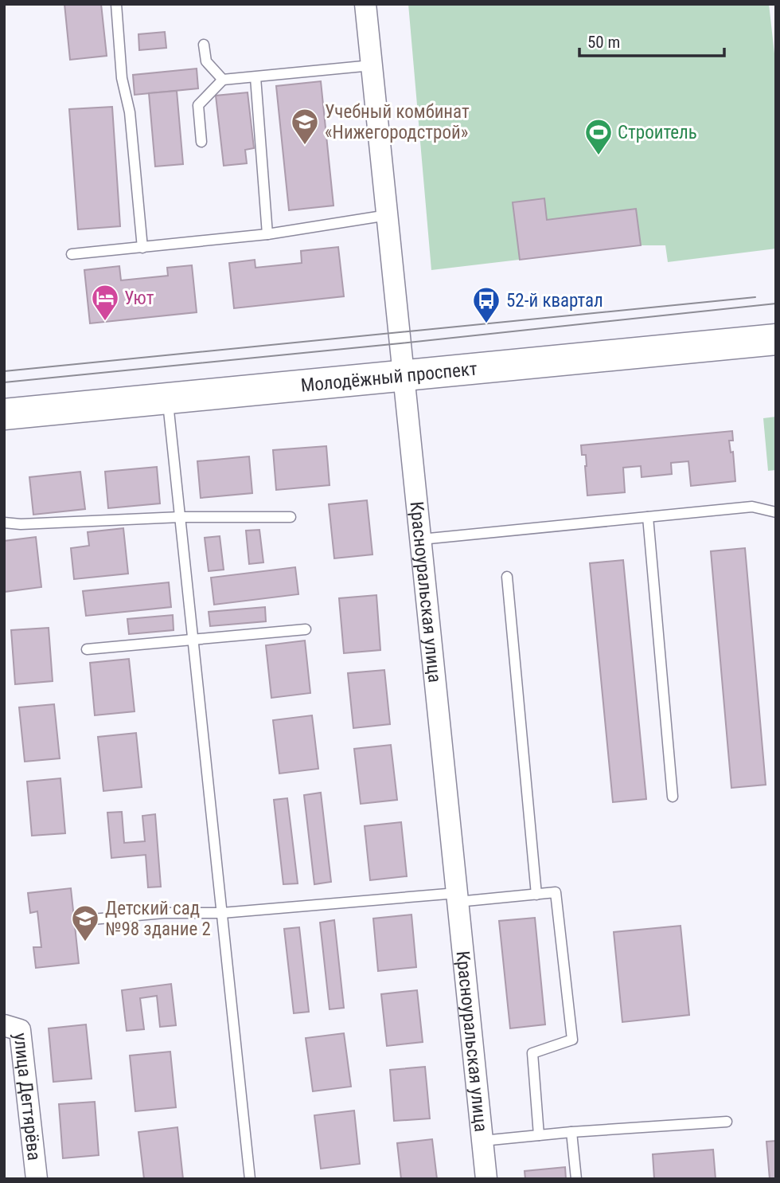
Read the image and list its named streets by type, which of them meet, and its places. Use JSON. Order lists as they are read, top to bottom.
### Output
{
  "streets": {
    "main road": ["Молодёжный проспект"],
    "street": ["Красноуральская улица", "улица Дегтярёва"]
  },
  "crossings": [
    ["Молодёжный проспект", "Красноуральская улица"]
  ],
  "places": {
    "school or university": ["Учебный комбинат «Нижегородстрой»", "Детский сад №98 здание 2"],
    "sports": ["Строитель"],
    "hotel": ["Уют"],
    "bus stop": ["52-й квартал"]
  },
  "scale_bar": "50 m"
}
